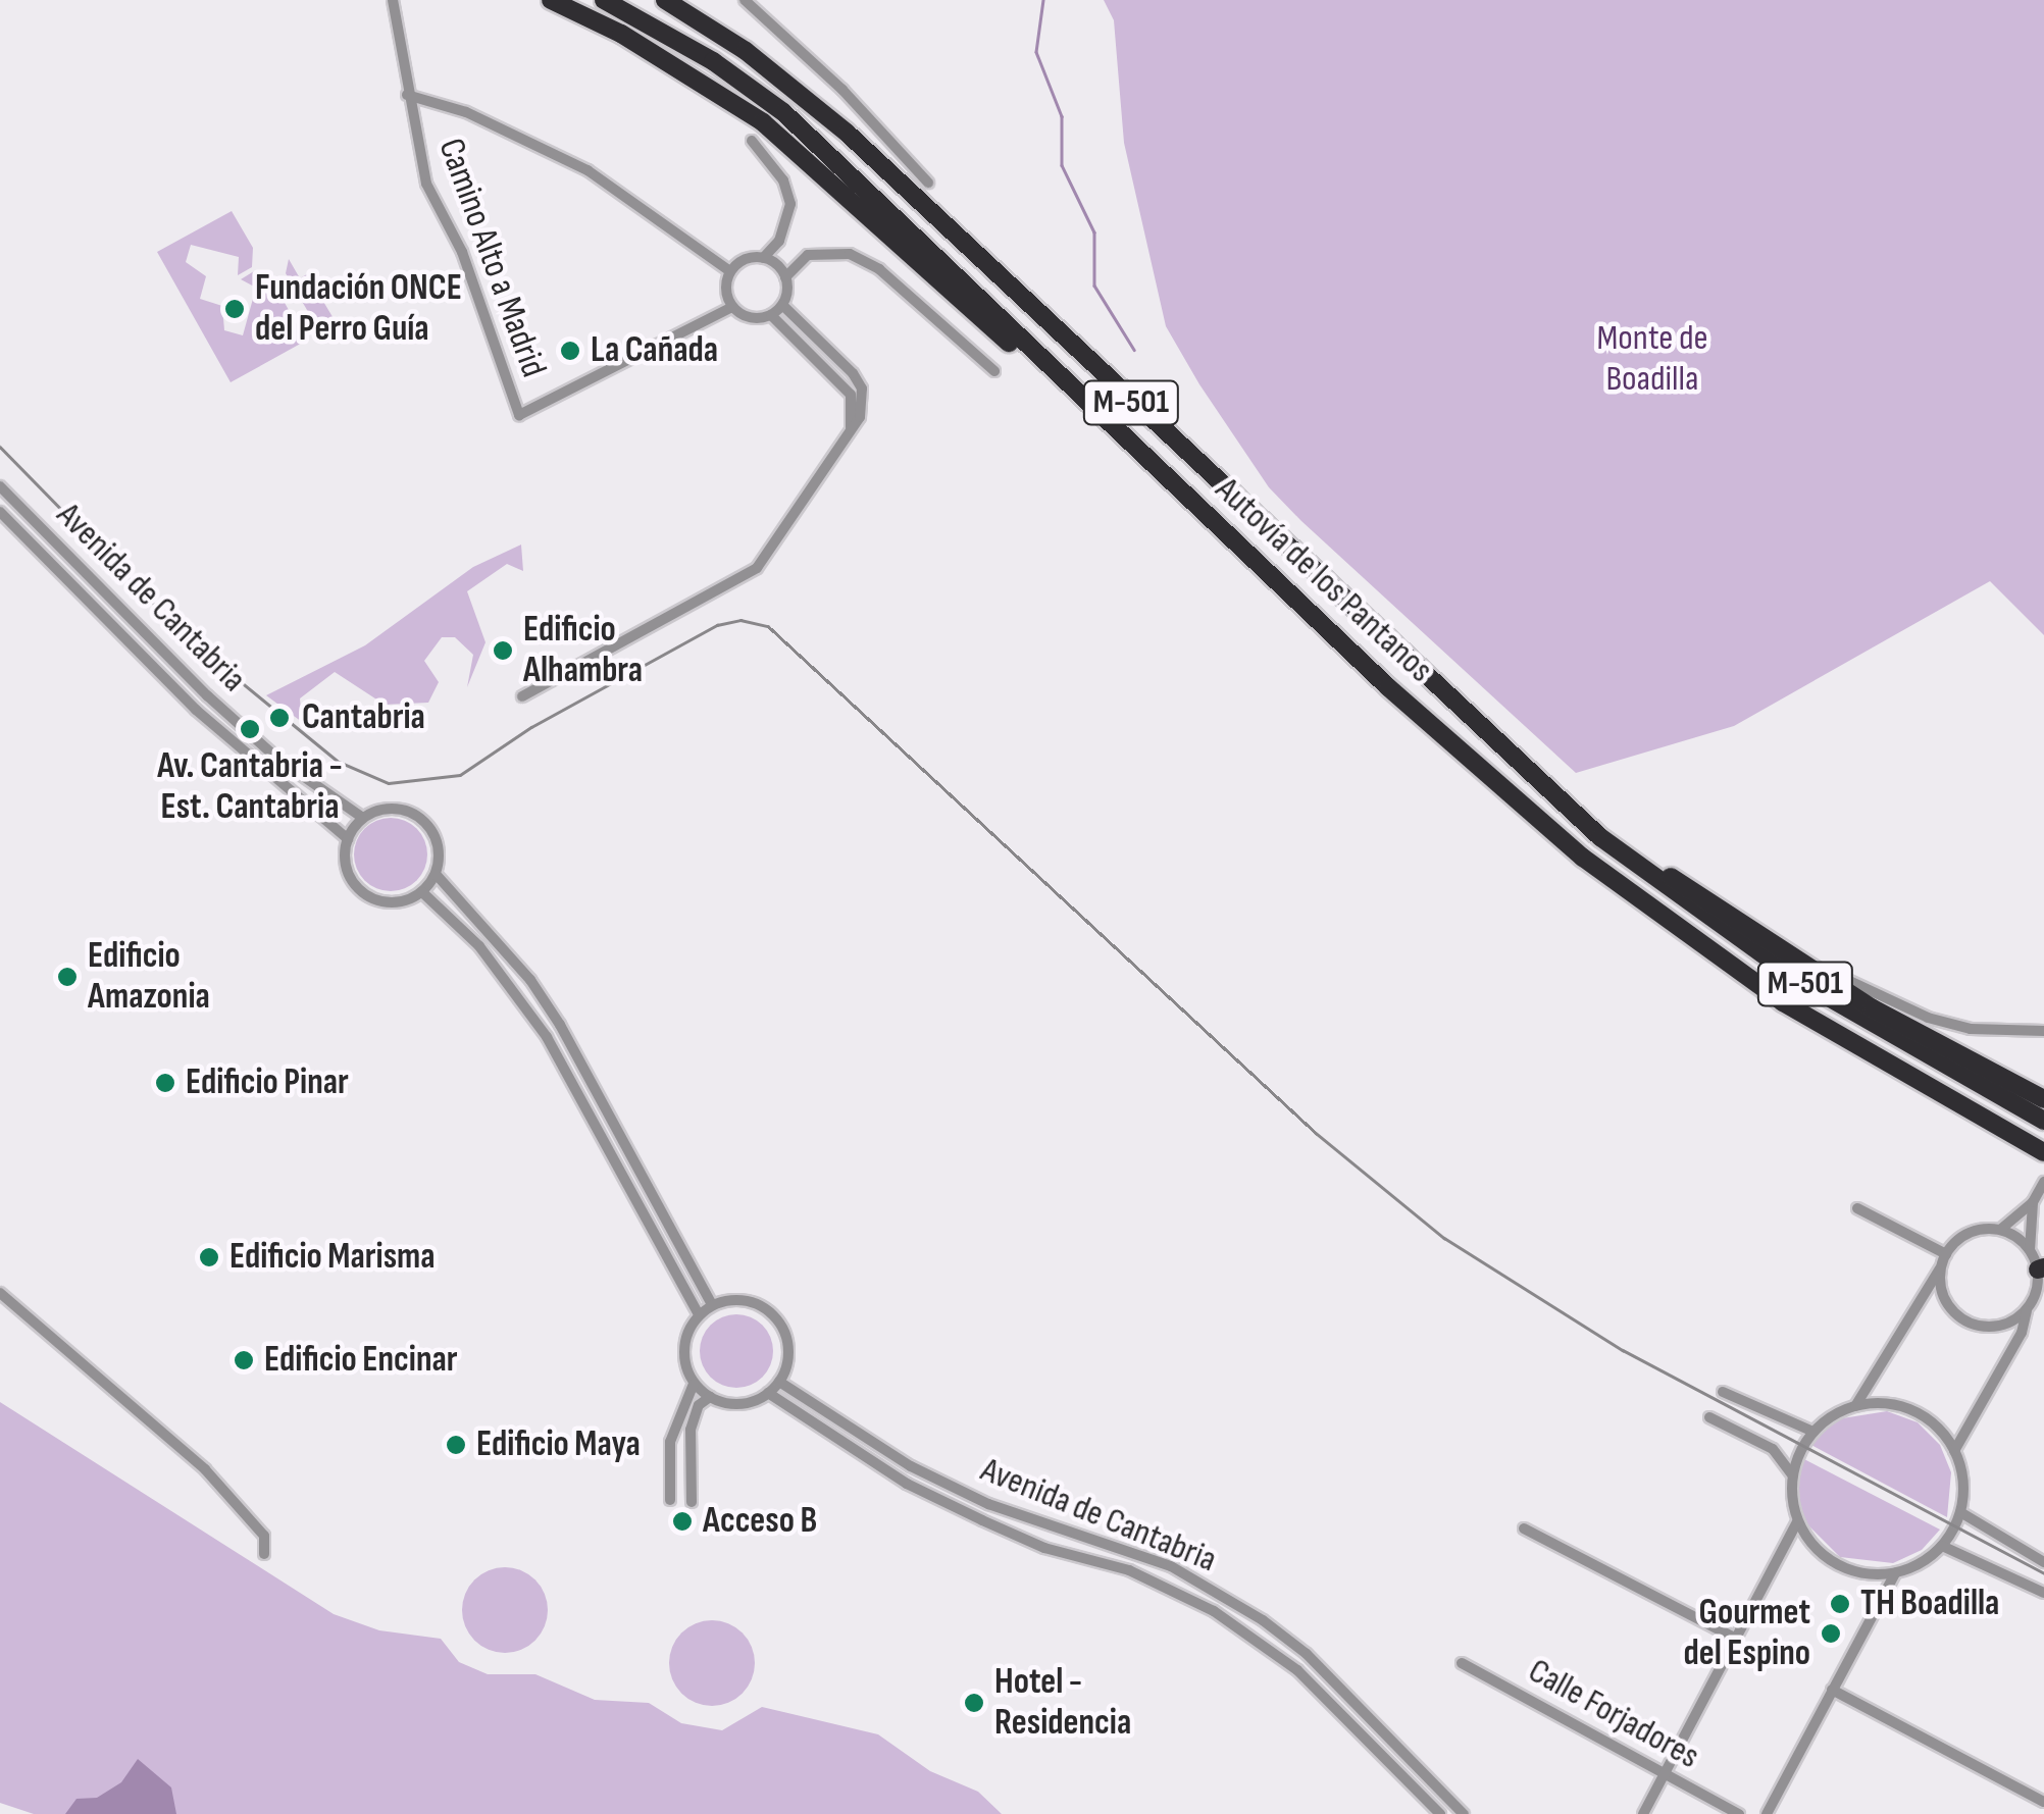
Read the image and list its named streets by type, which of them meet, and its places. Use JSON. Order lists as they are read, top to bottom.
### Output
{
  "streets": {
    "highway": ["M-501", "Autovía de los Pantanos"],
    "street": ["Camino Alto a Madrid", "Avenida de Cantabria", "Calle Forjadores"]
  },
  "parks": ["Monte de Boadilla"],
  "places": [
    "Fundación ONCE del Perro Guía",
    "La Cañada",
    "Edificio Alhambra",
    "Cantabria",
    "Av. Cantabria - Est. Cantabria",
    "Edificio Amazonia",
    "Edificio Pinar",
    "Edificio Marisma",
    "Edificio Encinar",
    "Edificio Maya",
    "Acceso B",
    "TH Boadilla",
    "Gourmet del Espino",
    "Hotel - Residencia"
  ]
}
